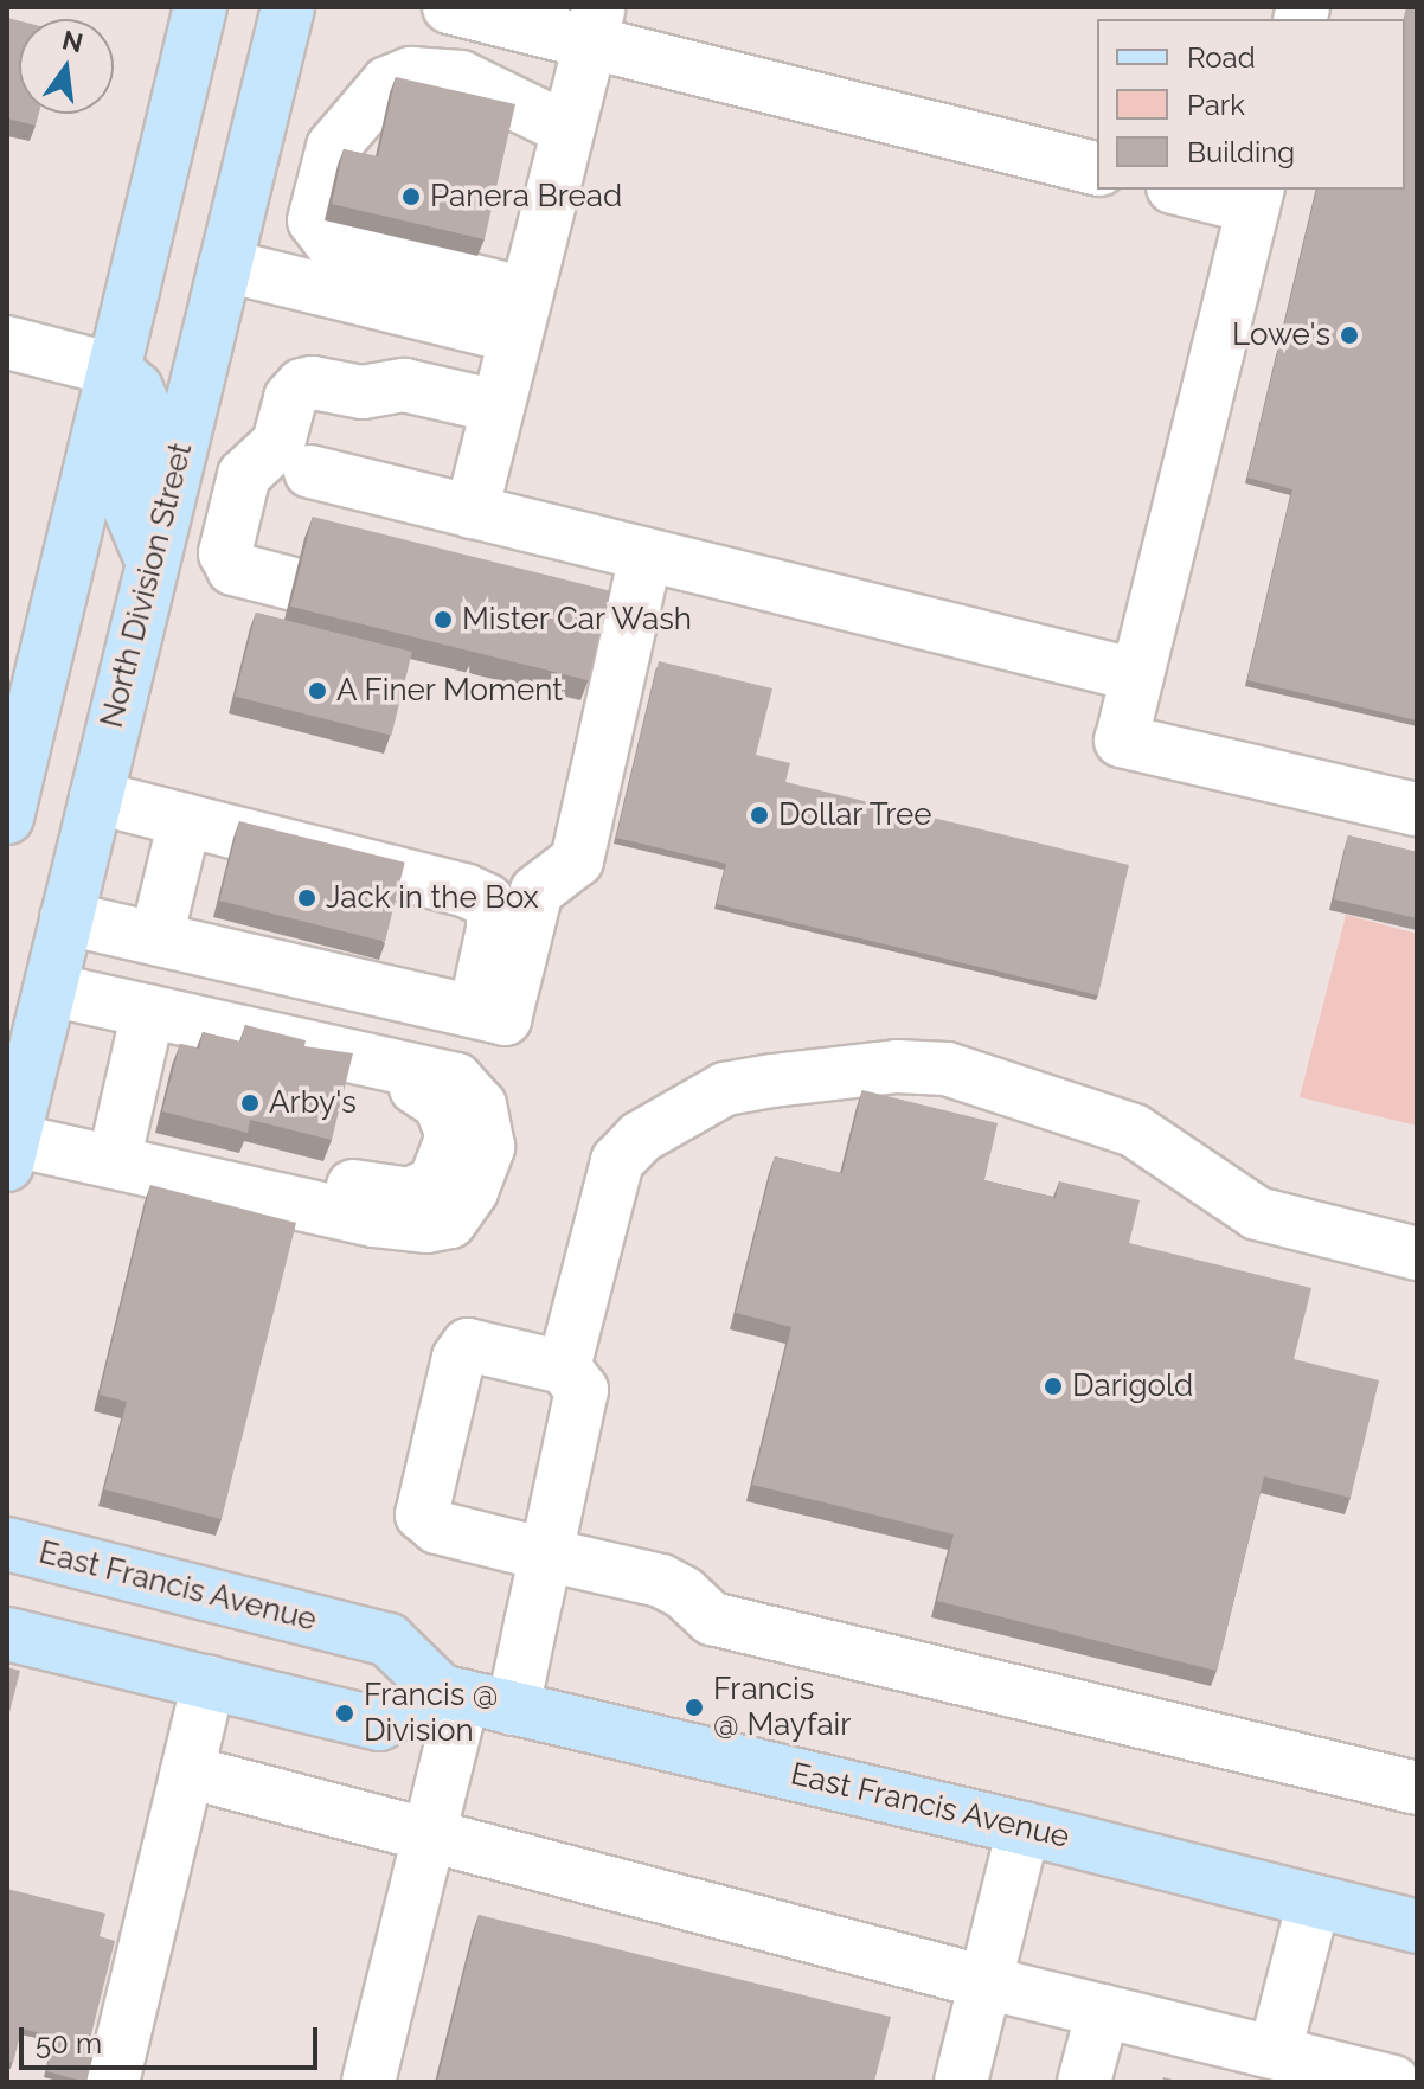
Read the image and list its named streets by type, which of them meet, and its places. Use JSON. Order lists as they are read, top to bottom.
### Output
{
  "streets": {
    "main road": ["North Division Street", "East Francis Avenue"]
  },
  "places": [
    "Panera Bread",
    "Lowe's",
    "Mister Car Wash",
    "A Finer Moment",
    "Dollar Tree",
    "Jack in the Box",
    "Arby's",
    "Darigold",
    "Francis @ Mayfair",
    "Francis @ Division"
  ],
  "legend": ["Road", "Park", "Building"],
  "scale_bar": "50 m",
  "north": "top"
}
